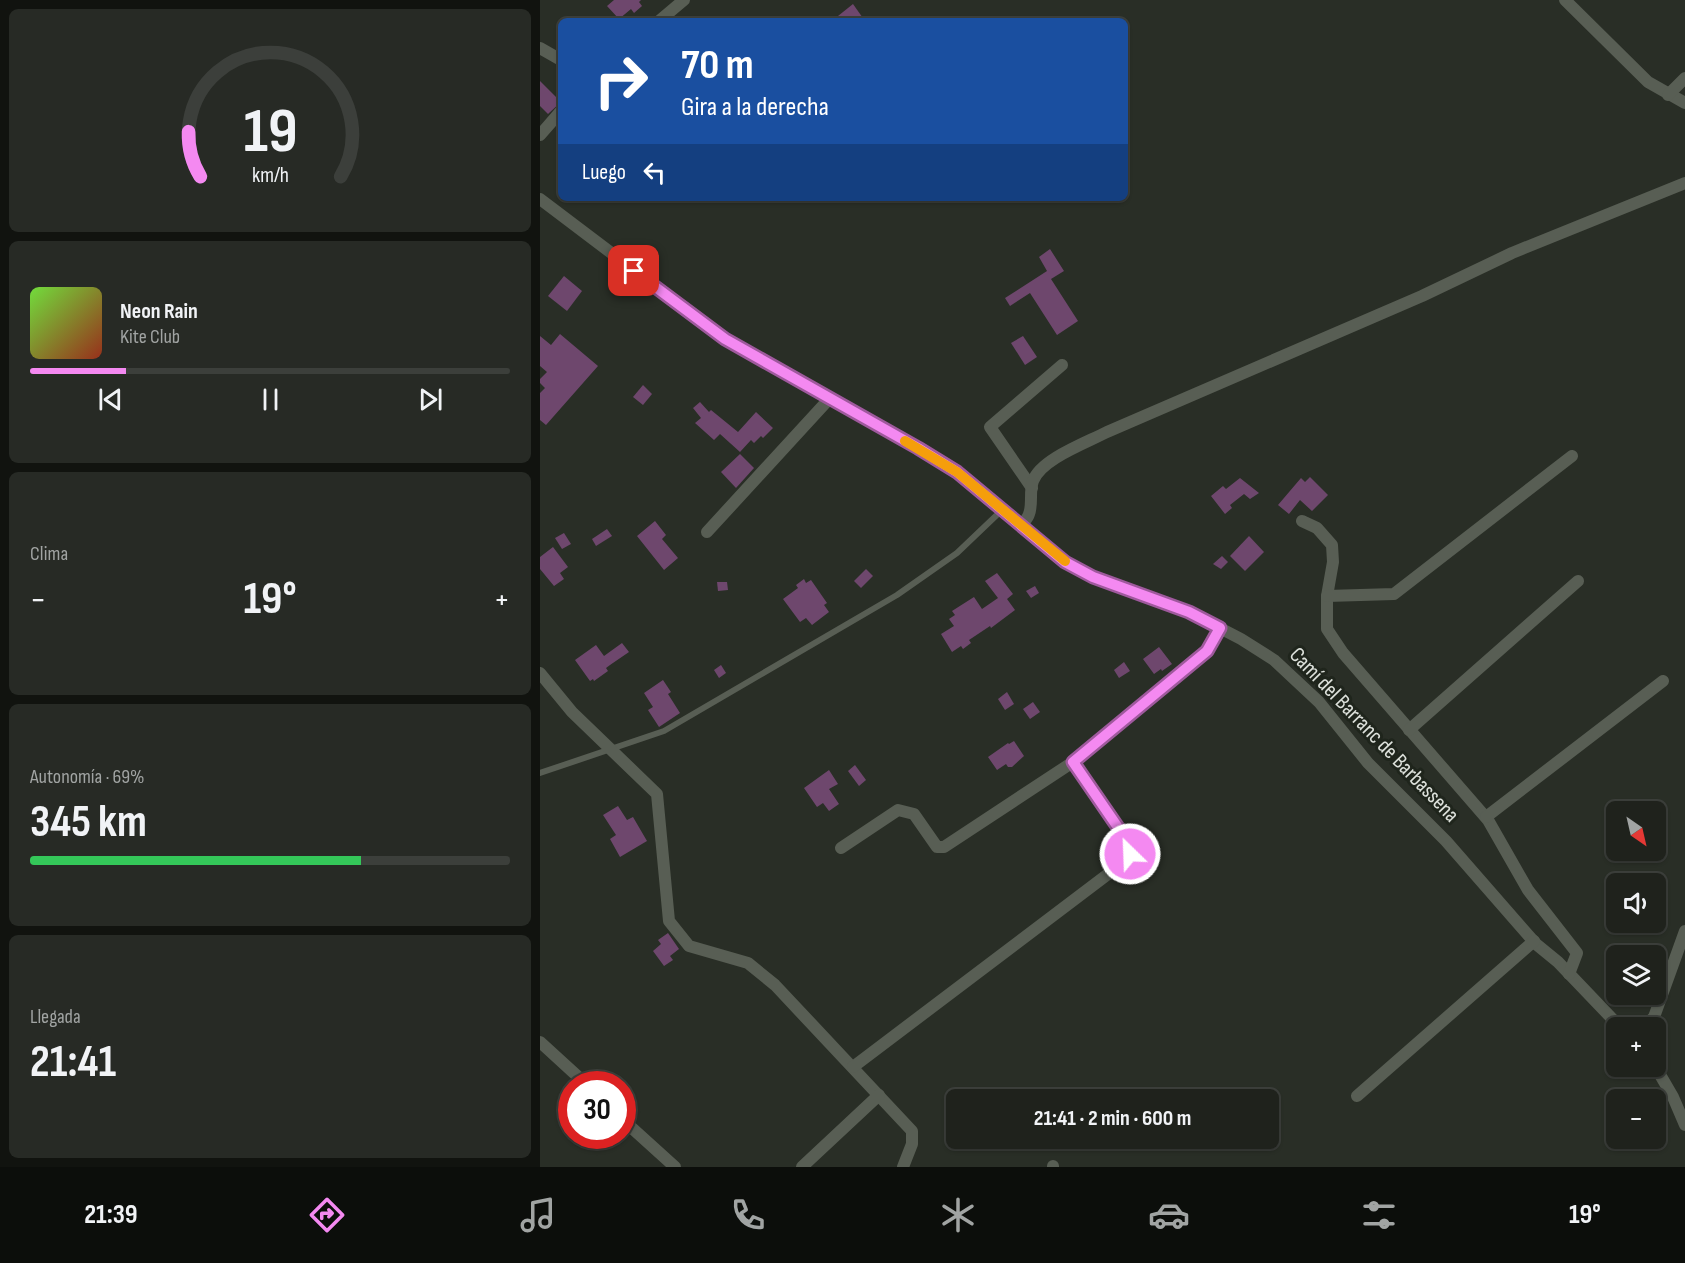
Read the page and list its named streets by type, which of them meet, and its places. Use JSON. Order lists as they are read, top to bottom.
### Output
{
  "streets": {
    "street": ["Camí del Barranc de Barbassena"]
  },
  "north": "bottom right",
  "page": {
    "turn": ["70 m", "Gira a la derecha"],
    "then": "Luego",
    "song": ["Neon Rain", "Kite Club"],
    "tile": [
      "Clima",
      ["Autonomía · 69%", "345 km"],
      ["Llegada", "21:41"]
    ],
    "heat": ["−", "19°", "+"],
    "map_buttons": ["+", "−"],
    "limit": "30",
    "trip": "21:41 · 2 min · 600 m",
    "tabs": ["21:39", "19°"],
    "gauge": ["19", "km/h"]
  }
}
